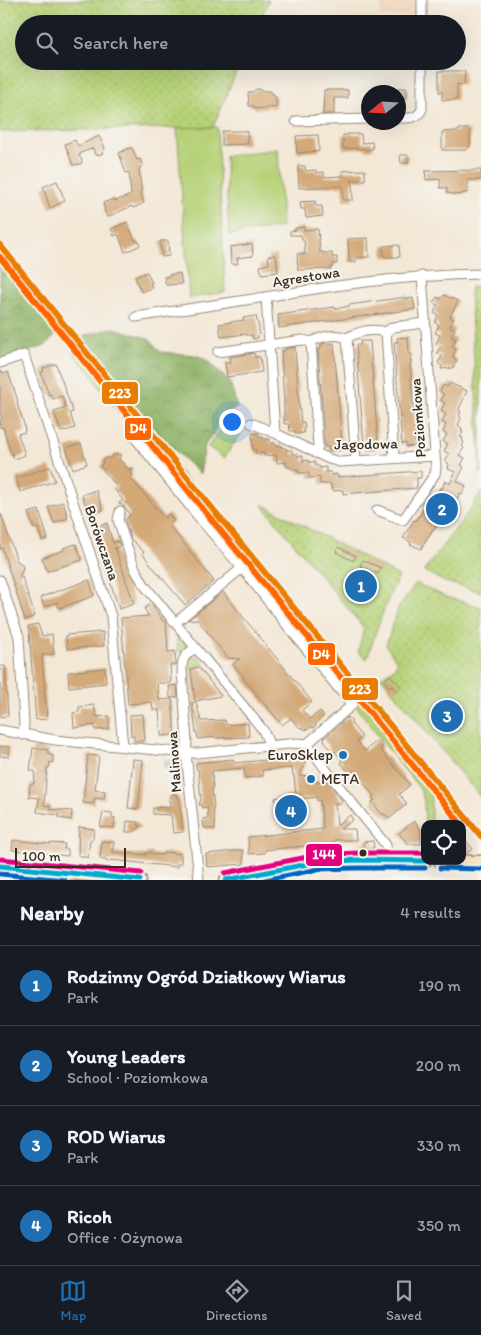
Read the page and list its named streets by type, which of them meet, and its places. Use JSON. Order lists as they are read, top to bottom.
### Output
{
  "streets": {
    "street": [
      "Agrestowa",
      "Poziomkowa",
      "Jagodowa",
      "Borówczana",
      "Malinowa"
    ]
  },
  "crossings": [
    ["Agrestowa", "Poziomkowa"],
    ["Poziomkowa", "Jagodowa"]
  ],
  "places": ["EuroSklep", "META"],
  "lines": ["transit line 223", "transit line D4", "transit line 144"],
  "scale_bar": "100 m",
  "north": "left",
  "page": {
    "search": "Search here",
    "pins": [
      "2",
      "1",
      "3",
      "4"
    ],
    "scale": "100 m",
    "heading": ["Nearby", "4 results"],
    "list": [
      {
        "mark": "1",
        "name": "Rodzinny Ogród Działkowy Wiarus",
        "note": "Park",
        "value": "190 m"
      },
      {
        "mark": "2",
        "name": "Young Leaders",
        "note": "School · Poziomkowa",
        "value": "200 m"
      },
      {
        "mark": "3",
        "name": "ROD Wiarus",
        "note": "Park",
        "value": "330 m"
      },
      {
        "mark": "4",
        "name": "Ricoh",
        "note": "Office · Ożynowa",
        "value": "350 m"
      }
    ],
    "nav": ["Map", "Directions", "Saved"]
  }
}
